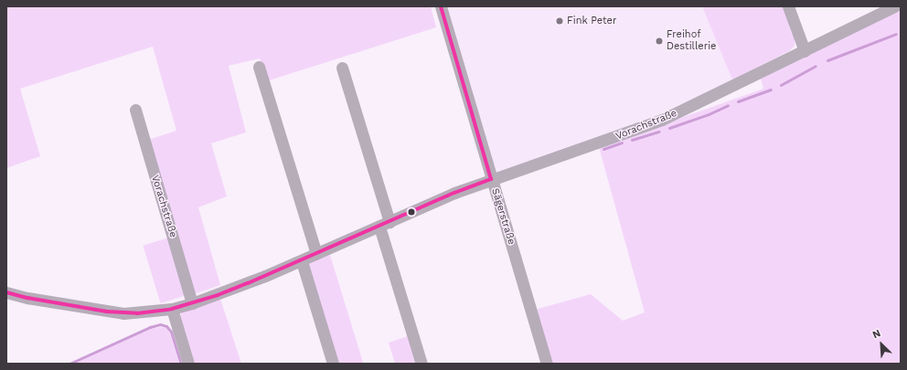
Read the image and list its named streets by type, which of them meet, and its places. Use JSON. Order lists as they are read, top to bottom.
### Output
{
  "streets": {
    "street": ["Vorachstraße", "Sägerstraße"]
  },
  "crossings": [
    ["Vorachstraße", "Sägerstraße"]
  ],
  "places": ["Fink Peter", "Freihof Destillerie"],
  "north": "top left"
}
